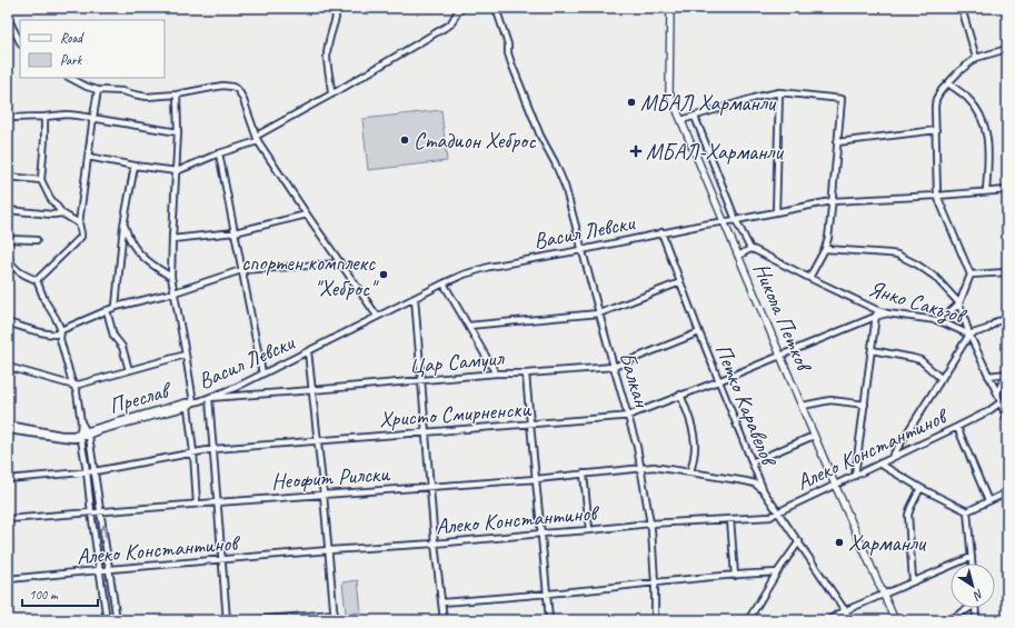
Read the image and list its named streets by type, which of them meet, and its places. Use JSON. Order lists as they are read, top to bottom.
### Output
{
  "streets": {
    "street": [
      "Васил Левски",
      "Янко Сакъзов",
      "Никола Петков",
      "Цар Самуил",
      "Балкан",
      "Преслав",
      "Петко Каравелов",
      "Христо Смирненски",
      "Алеко Константинов",
      "Неофит Рилски"
    ]
  },
  "crossings": [
    ["Васил Левски", "Никола Петков"],
    ["Васил Левски", "Цар Самуил"],
    ["Васил Левски", "Балкан"],
    ["Васил Левски", "Преслав"],
    ["Васил Левски", "Петко Каравелов"],
    ["Янко Сакъзов", "Христо Смирненски"],
    ["Янко Сакъзов", "Алеко Константинов"],
    ["Никола Петков", "Христо Смирненски"],
    ["Никола Петков", "Алеко Константинов"],
    ["Цар Самуил", "Балкан"],
    ["Цар Самуил", "Петко Каравелов"],
    ["Балкан", "Христо Смирненски"],
    ["Балкан", "Алеко Константинов"],
    ["Балкан", "Неофит Рилски"],
    ["Петко Каравелов", "Христо Смирненски"],
    ["Петко Каравелов", "Алеко Константинов"],
    ["Петко Каравелов", "Неофит Рилски"]
  ],
  "places": {
    "other": [
      "МБАЛ Харманли",
      "Стадион Хеброс",
      "спортен комплекс \"Хеброс\"",
      "Харманли"
    ],
    "health": ["МБАЛ-Харманли"]
  },
  "legend": ["Road", "Park"],
  "scale_bar": "100 m",
  "north": "bottom right"
}
